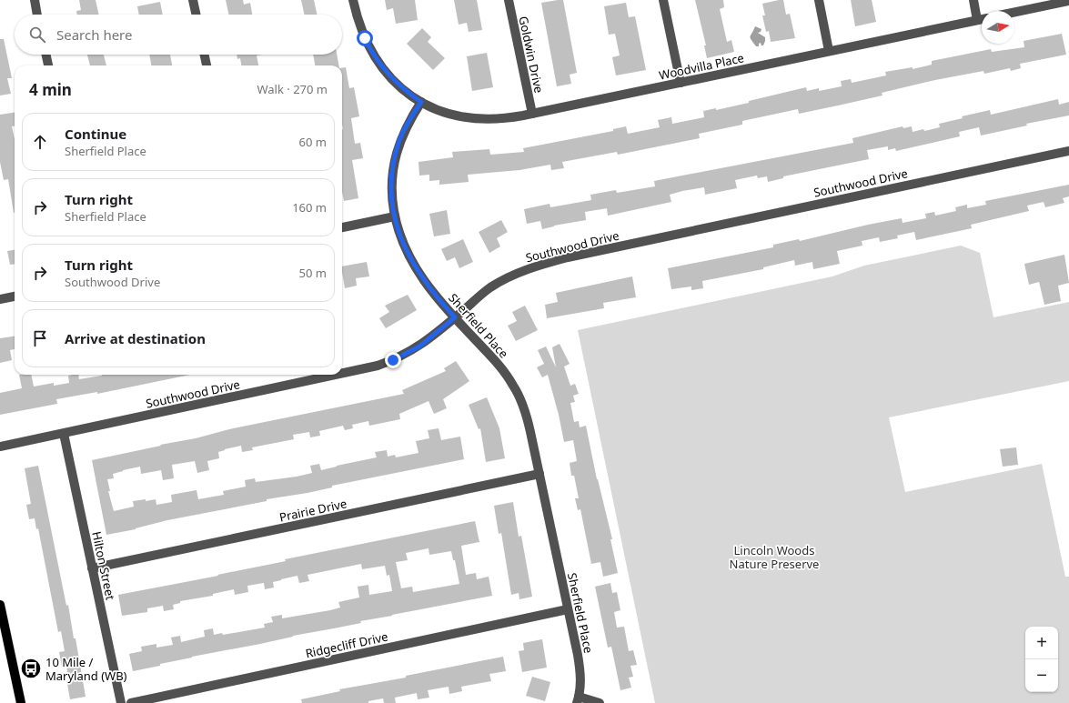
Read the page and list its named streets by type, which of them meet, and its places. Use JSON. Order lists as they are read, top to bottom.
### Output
{
  "streets": {
    "street": [
      "Goldwin Drive",
      "Woodvilla Place",
      "Southwood Drive",
      "Sherfield Place",
      "Prairie Drive",
      "Hilton Street",
      "Ridgecliff Drive"
    ]
  },
  "crossings": [
    ["Goldwin Drive", "Woodvilla Place"],
    ["Woodvilla Place", "Sherfield Place"],
    ["Southwood Drive", "Sherfield Place"],
    ["Southwood Drive", "Hilton Street"],
    ["Sherfield Place", "Prairie Drive"],
    ["Sherfield Place", "Ridgecliff Drive"],
    ["Prairie Drive", "Hilton Street"]
  ],
  "parks": ["Lincoln Woods Nature Preserve"],
  "places": {
    "bus stop": ["10 Mile / Maryland (WB)"]
  },
  "north": "right",
  "page": {
    "search": "Search here",
    "heading": ["4 min", "Walk · 270 m"],
    "list": [
      ["Continue", "Sherfield Place", "60 m"],
      ["Turn right", "Sherfield Place", "160 m"],
      ["Turn right", "Southwood Drive", "50 m"],
      "Arrive at destination"
    ],
    "map_buttons": ["+", "−"]
  }
}
